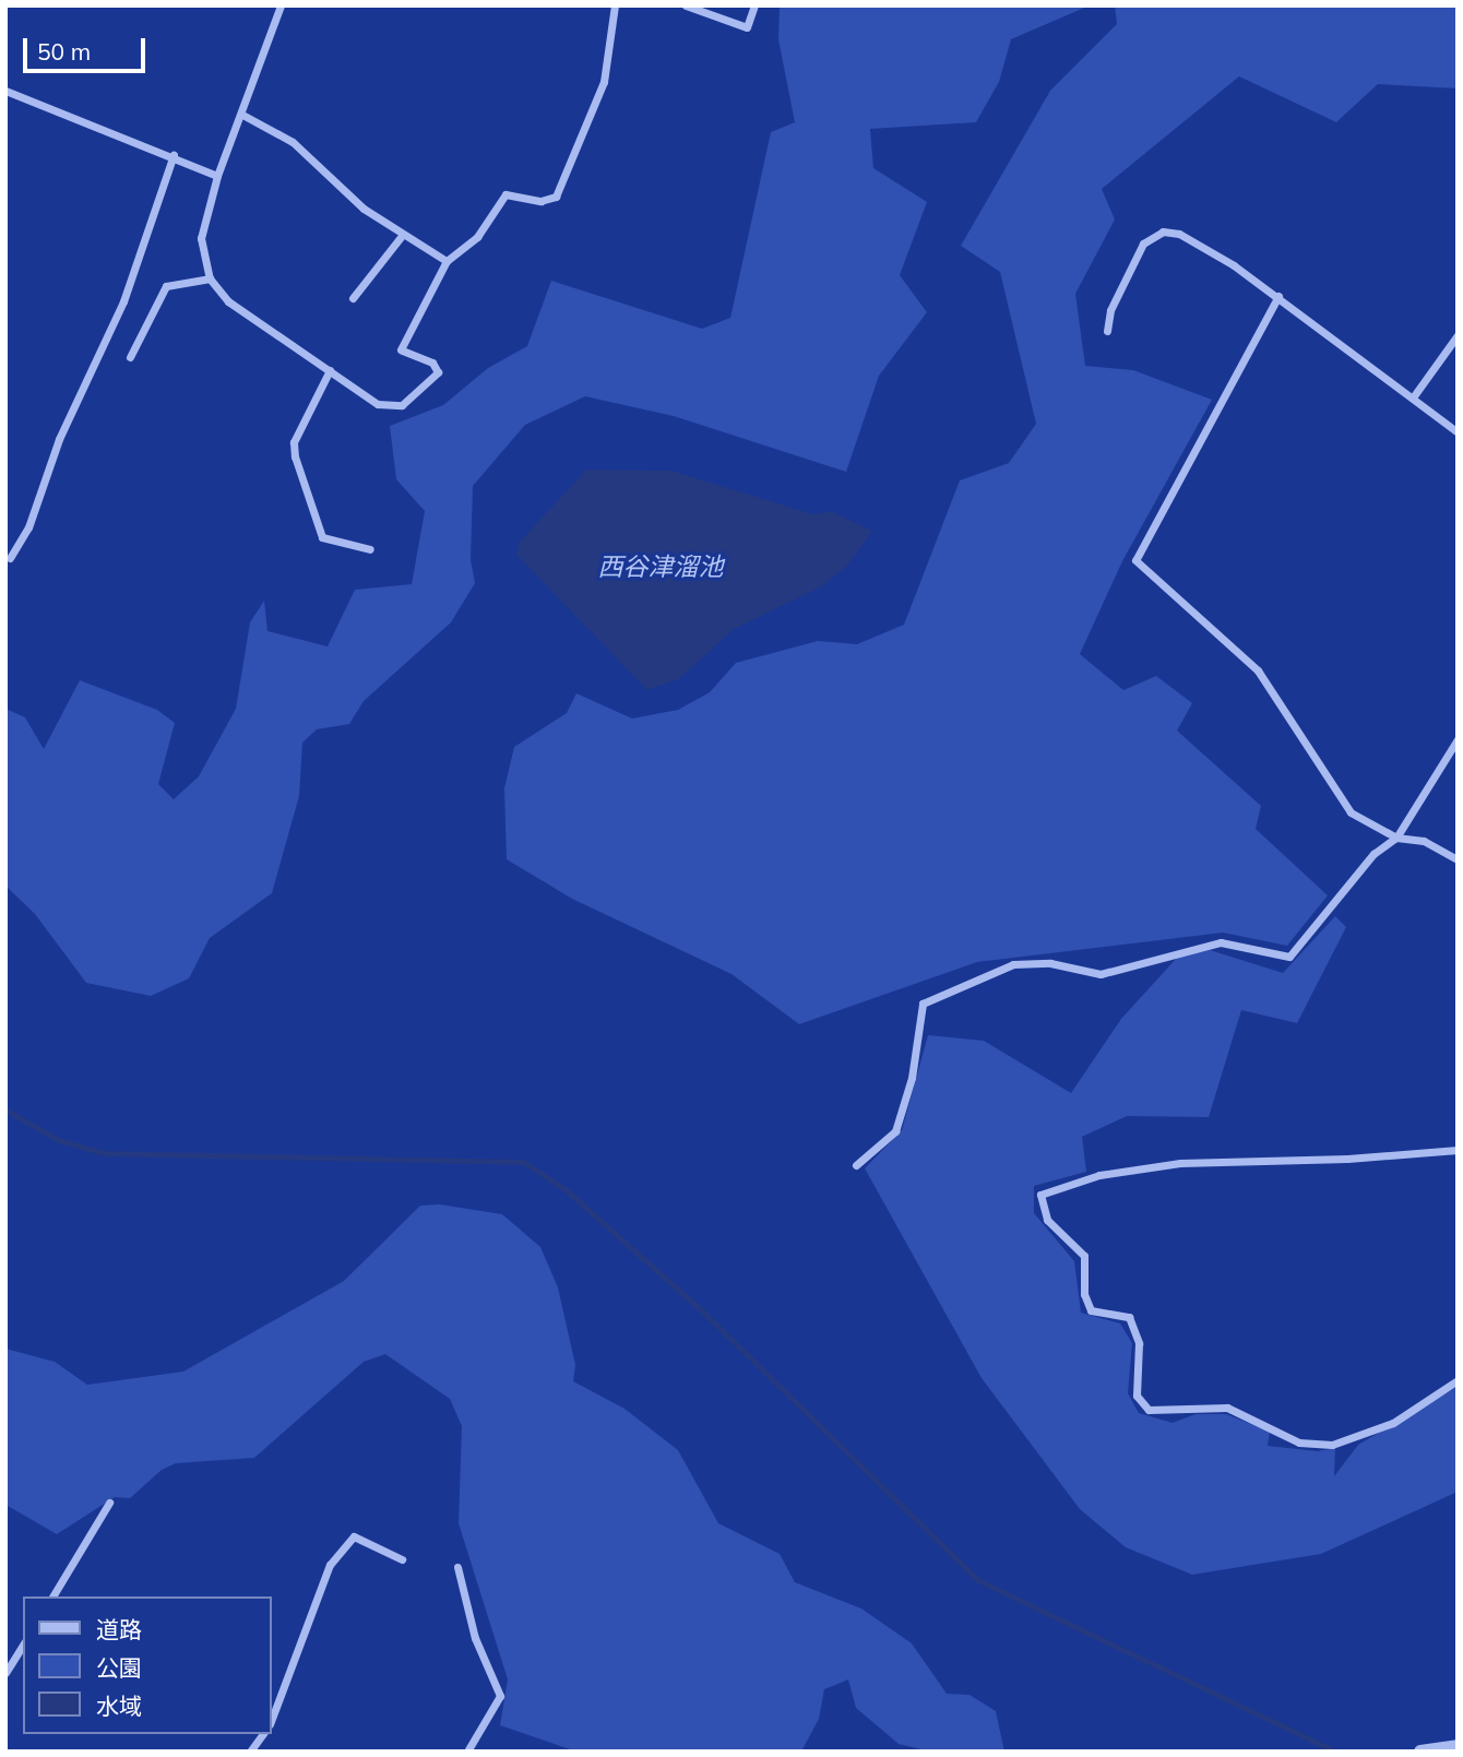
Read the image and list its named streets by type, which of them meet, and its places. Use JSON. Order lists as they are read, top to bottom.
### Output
{
  "water": ["西谷津溜池"],
  "legend": ["道路", "公園", "水域"],
  "scale_bar": "50 m"
}
